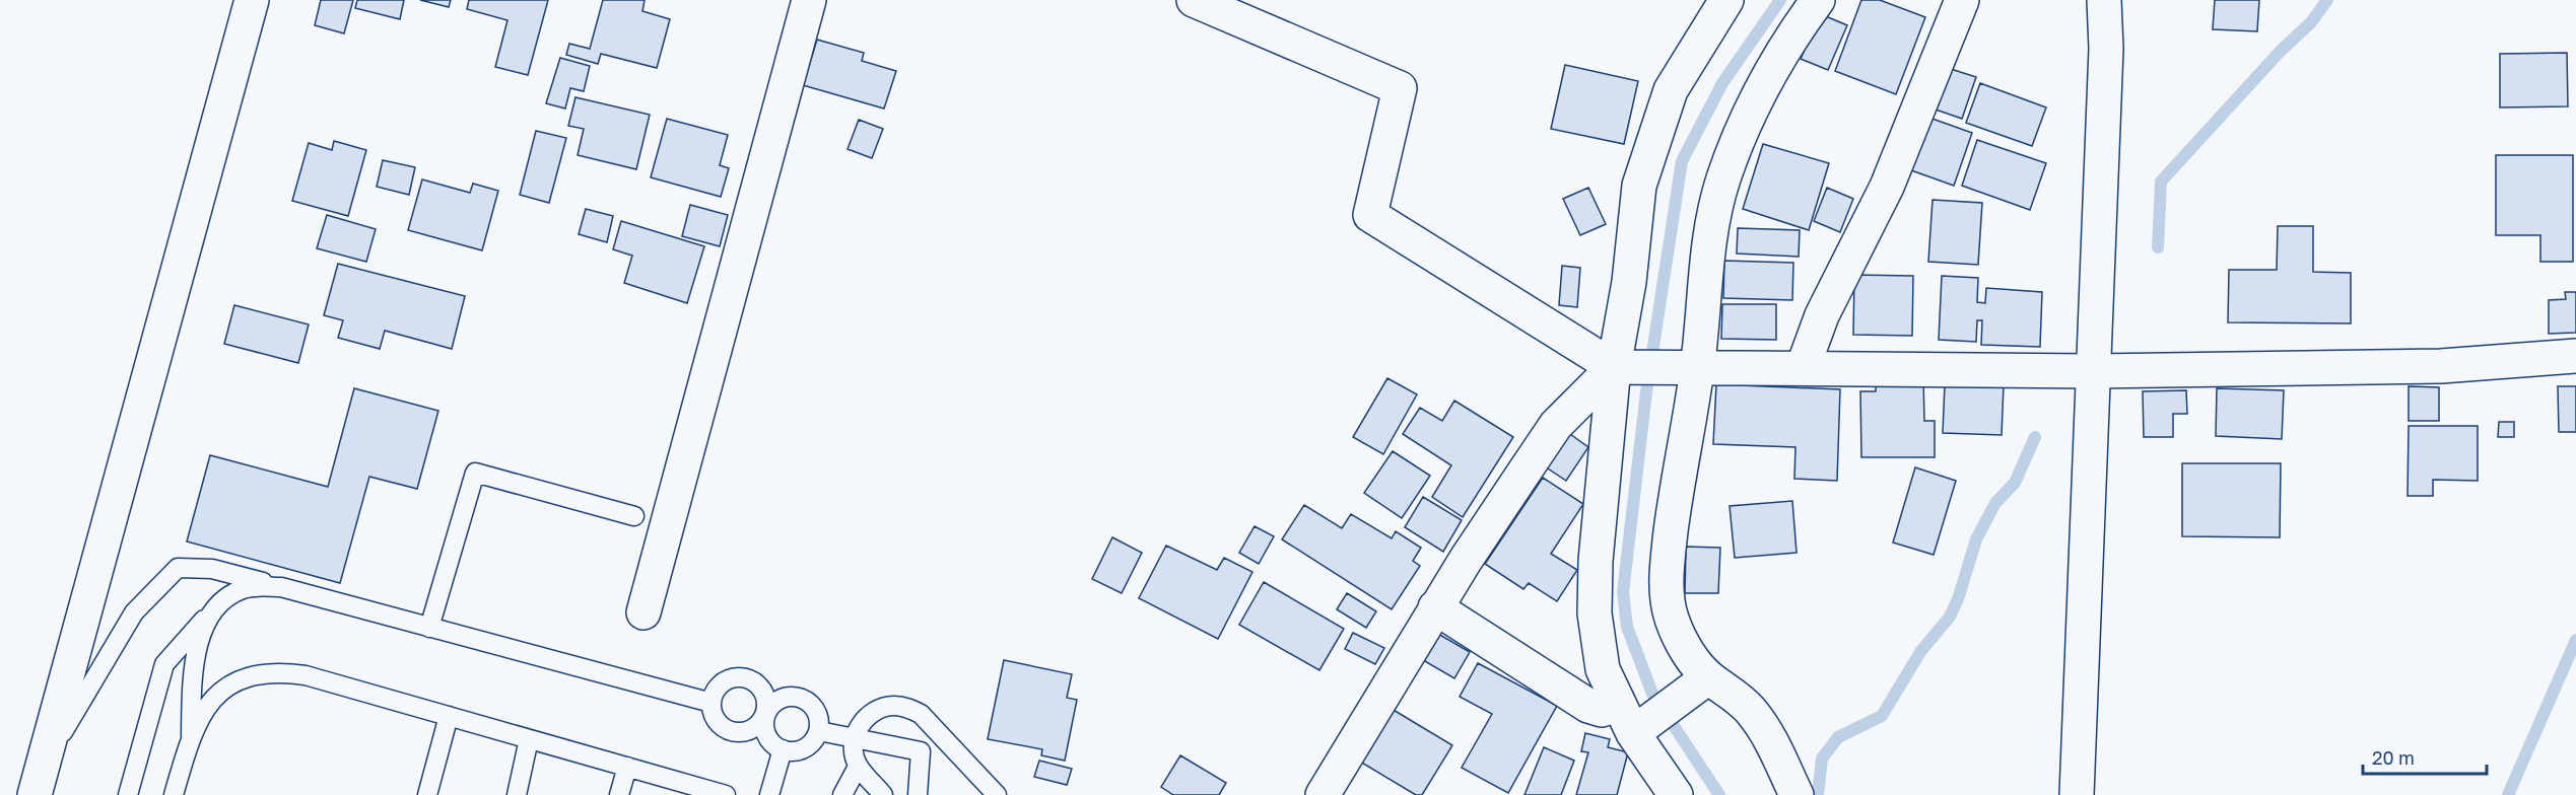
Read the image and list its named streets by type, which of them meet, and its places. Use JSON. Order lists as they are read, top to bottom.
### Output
{
  "scale_bar": "20 m"
}
